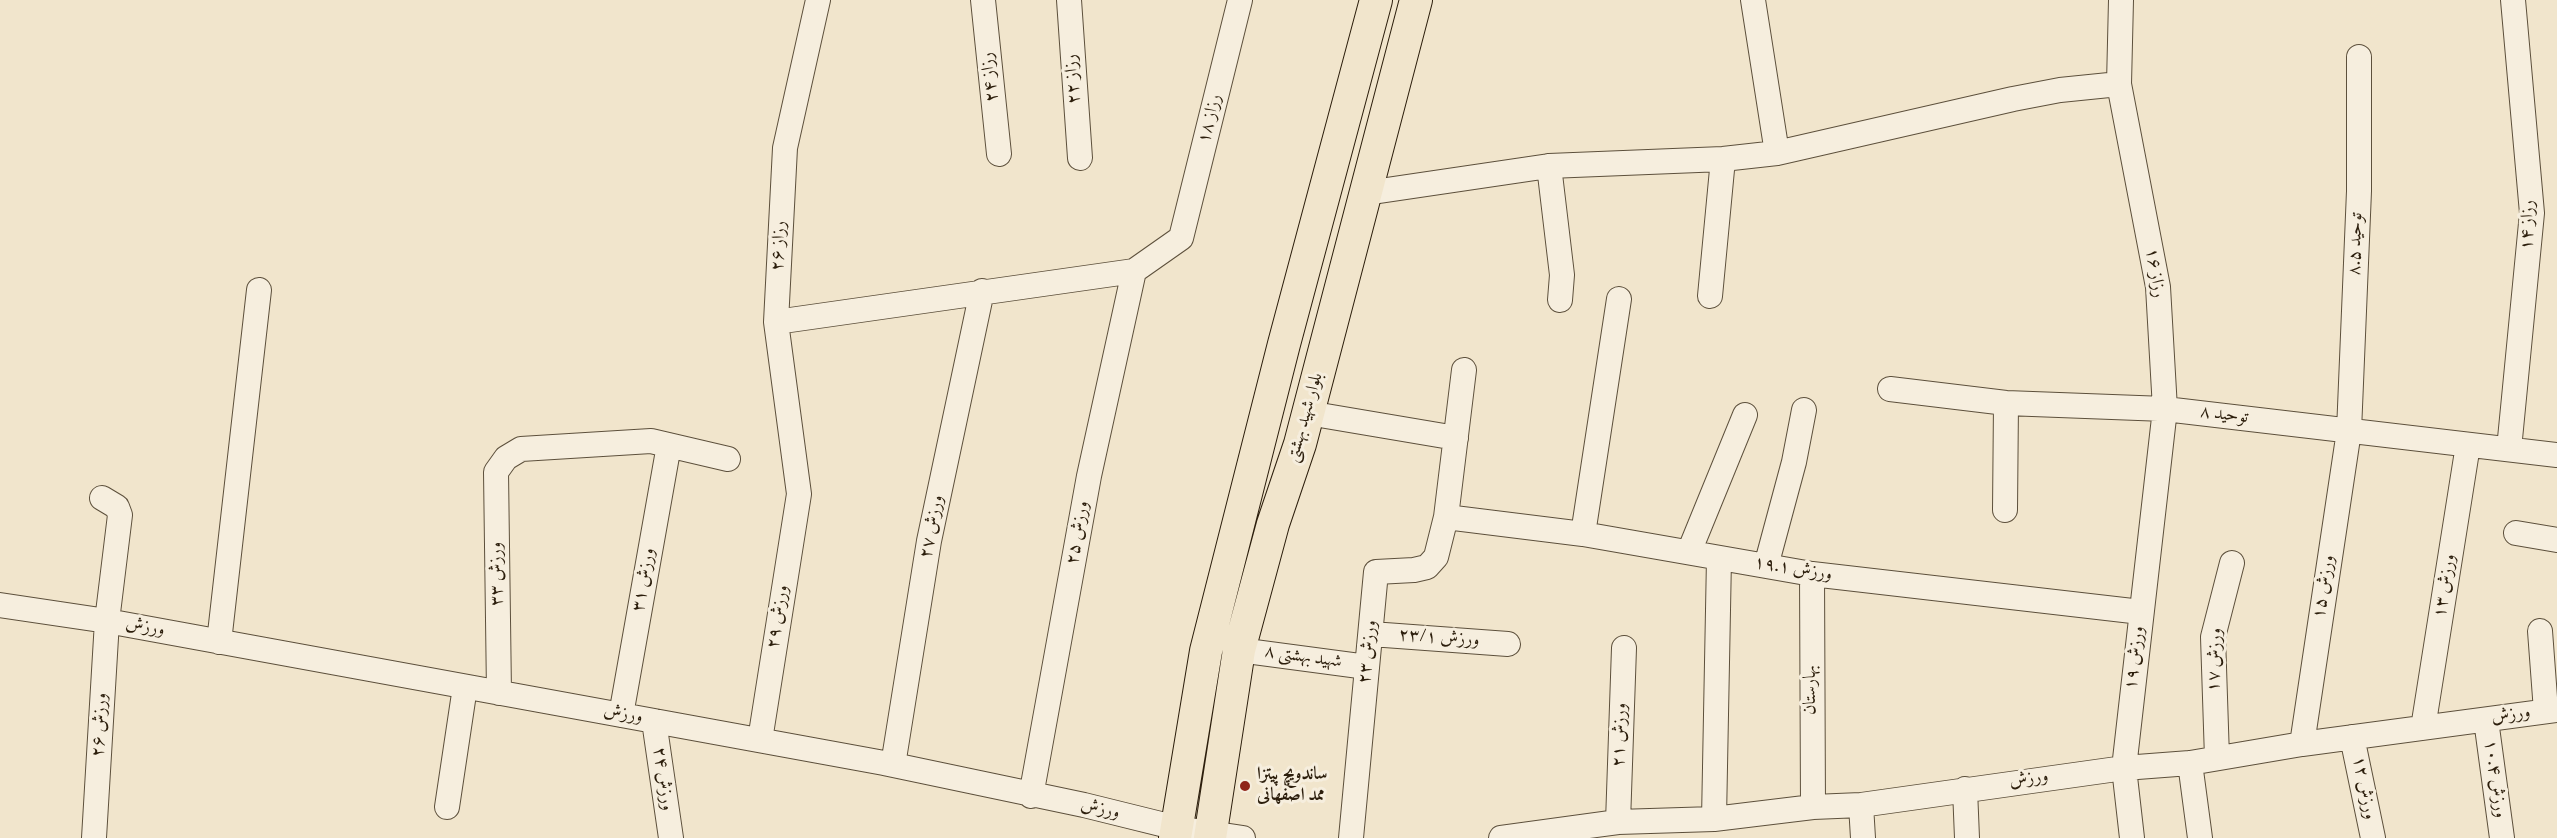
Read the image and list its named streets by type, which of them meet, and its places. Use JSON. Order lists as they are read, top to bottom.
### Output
{
  "streets": {
    "main road": ["بلوار شهید بهشتی"],
    "street": [
      "رزاز ۲۴",
      "رزاز ۲۲",
      "رزاز ۱۸",
      "رزاز ۱۴",
      "توحید ۸.۵",
      "رزاز ۲۶",
      "رزاز ۱۶",
      "توحید ۸",
      "ورزش ۲۷",
      "ورزش ۲۵",
      "ورزش ۱۹.۱",
      "ورزش ۳۳",
      "ورزش ۳۱",
      "ورزش ۱۳",
      "ورزش ۱۵",
      "ورزش ۲۹",
      "ورزش",
      "ورزش ۲۳/۱",
      "ورزش ۲۳",
      "شهید بهشتی ۸",
      "ورزش ۱۹",
      "ورزش ۱۷",
      "بهارستان",
      "ورزش ۲۶",
      "ورزش ۲۱",
      "ورزش ۲۴",
      "ورزش ۱۰.۴",
      "ورزش ۱۲"
    ]
  },
  "crossings": [
    ["رزاز ۱۸", "ورزش ۲۵"],
    ["رزاز ۱۴", "توحید ۸"],
    ["توحید ۸.۵", "توحید ۸"],
    ["توحید ۸.۵", "ورزش ۱۵"],
    ["رزاز ۲۶", "ورزش ۲۹"],
    ["رزاز ۱۶", "توحید ۸"],
    ["رزاز ۱۶", "ورزش ۱۹"],
    ["توحید ۸", "ورزش ۱۳"],
    ["توحید ۸", "ورزش ۱۵"],
    ["بلوار شهید بهشتی", "ورزش"],
    ["بلوار شهید بهشتی", "شهید بهشتی ۸"],
    ["ورزش ۲۷", "ورزش"],
    ["ورزش ۲۵", "ورزش"],
    ["ورزش ۱۹.۱", "ورزش ۲۳"],
    ["ورزش ۱۹.۱", "ورزش ۱۹"],
    ["ورزش ۱۹.۱", "بهارستان"],
    ["ورزش ۳۳", "ورزش ۳۱"],
    ["ورزش ۳۳", "ورزش"],
    ["ورزش ۳۱", "ورزش"],
    ["ورزش ۱۳", "ورزش"],
    ["ورزش ۱۵", "ورزش"],
    ["ورزش ۲۹", "ورزش"],
    ["ورزش", "ورزش ۱۹"],
    ["ورزش", "ورزش ۱۷"],
    ["ورزش", "بهارستان"],
    ["ورزش", "ورزش ۲۶"],
    ["ورزش", "ورزش ۲۱"],
    ["ورزش", "ورزش ۲۴"],
    ["ورزش", "ورزش ۱۰.۴"],
    ["ورزش", "ورزش ۱۲"],
    ["ورزش ۲۳/۱", "ورزش ۲۳"],
    ["ورزش ۲۳", "شهید بهشتی ۸"]
  ],
  "places": ["ساندویچ پیتزا ممد اصفهانی"]
}
